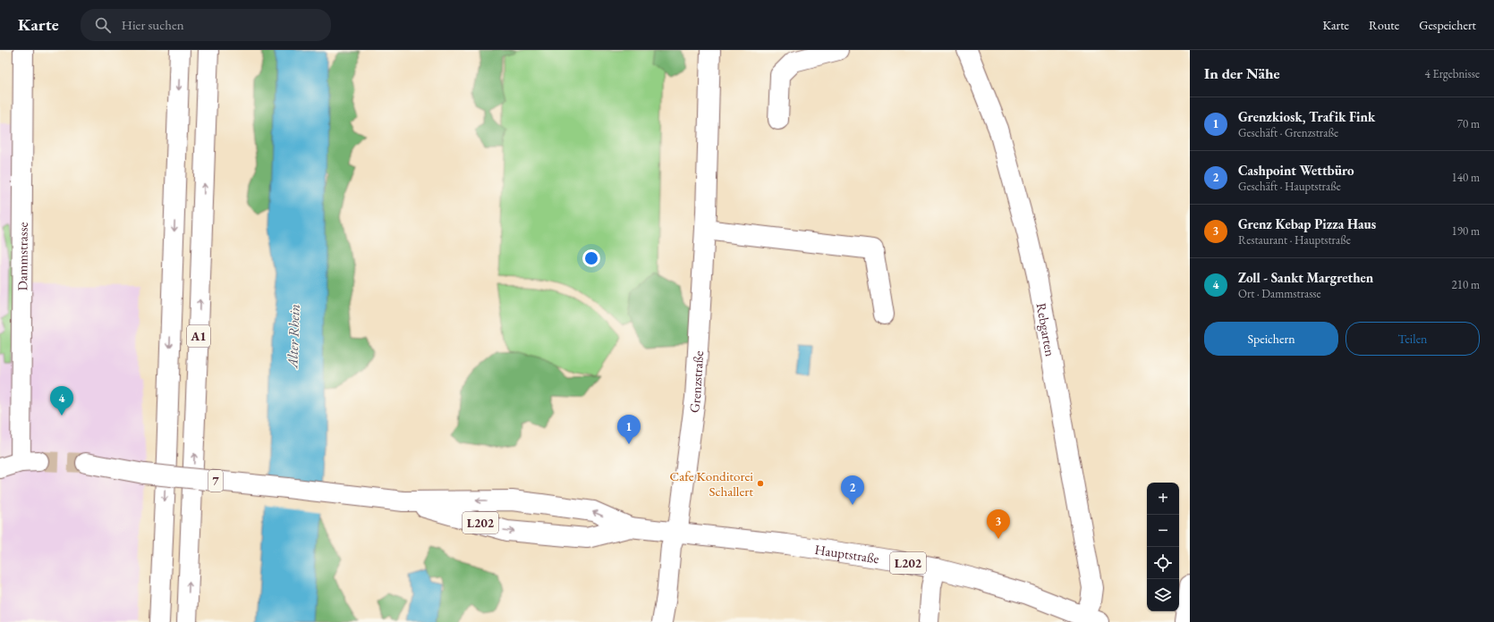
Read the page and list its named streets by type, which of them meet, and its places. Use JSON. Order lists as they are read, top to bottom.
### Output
{
  "streets": {
    "main road": [
      "Dammstrasse",
      "Rebgarten",
      "A1",
      "Grenzstraße",
      "7",
      "L202",
      "Hauptstraße"
    ]
  },
  "crossings": [
    ["Rebgarten", "Hauptstraße"],
    ["Grenzstraße", "Hauptstraße"],
    ["7", "L202"],
    ["L202", "Hauptstraße"]
  ],
  "water": ["Alter Rhein"],
  "places": ["Cafe Konditorei Schallert"],
  "page": {
    "header": "Karte",
    "search": "Hier suchen",
    "nav": ["Karte", "Route", "Gespeichert"],
    "heading": ["In der Nähe", "4 Ergebnisse"],
    "list": [
      {
        "mark": "1",
        "name": "Grenzkiosk, Trafik Fink",
        "note": "Geschäft · Grenzstraße",
        "value": "70 m"
      },
      {
        "mark": "2",
        "name": "Cashpoint Wettbüro",
        "note": "Geschäft · Hauptstraße",
        "value": "140 m"
      },
      {
        "mark": "3",
        "name": "Grenz Kebap Pizza Haus",
        "note": "Restaurant · Hauptstraße",
        "value": "190 m"
      },
      {
        "mark": "4",
        "name": "Zoll - Sankt Margrethen",
        "note": "Ort · Dammstrasse",
        "value": "210 m"
      }
    ],
    "buttons": ["Speichern", "Teilen"],
    "pins": [
      "4",
      "1",
      "2",
      "3"
    ],
    "map_buttons": ["+", "−"]
  }
}
